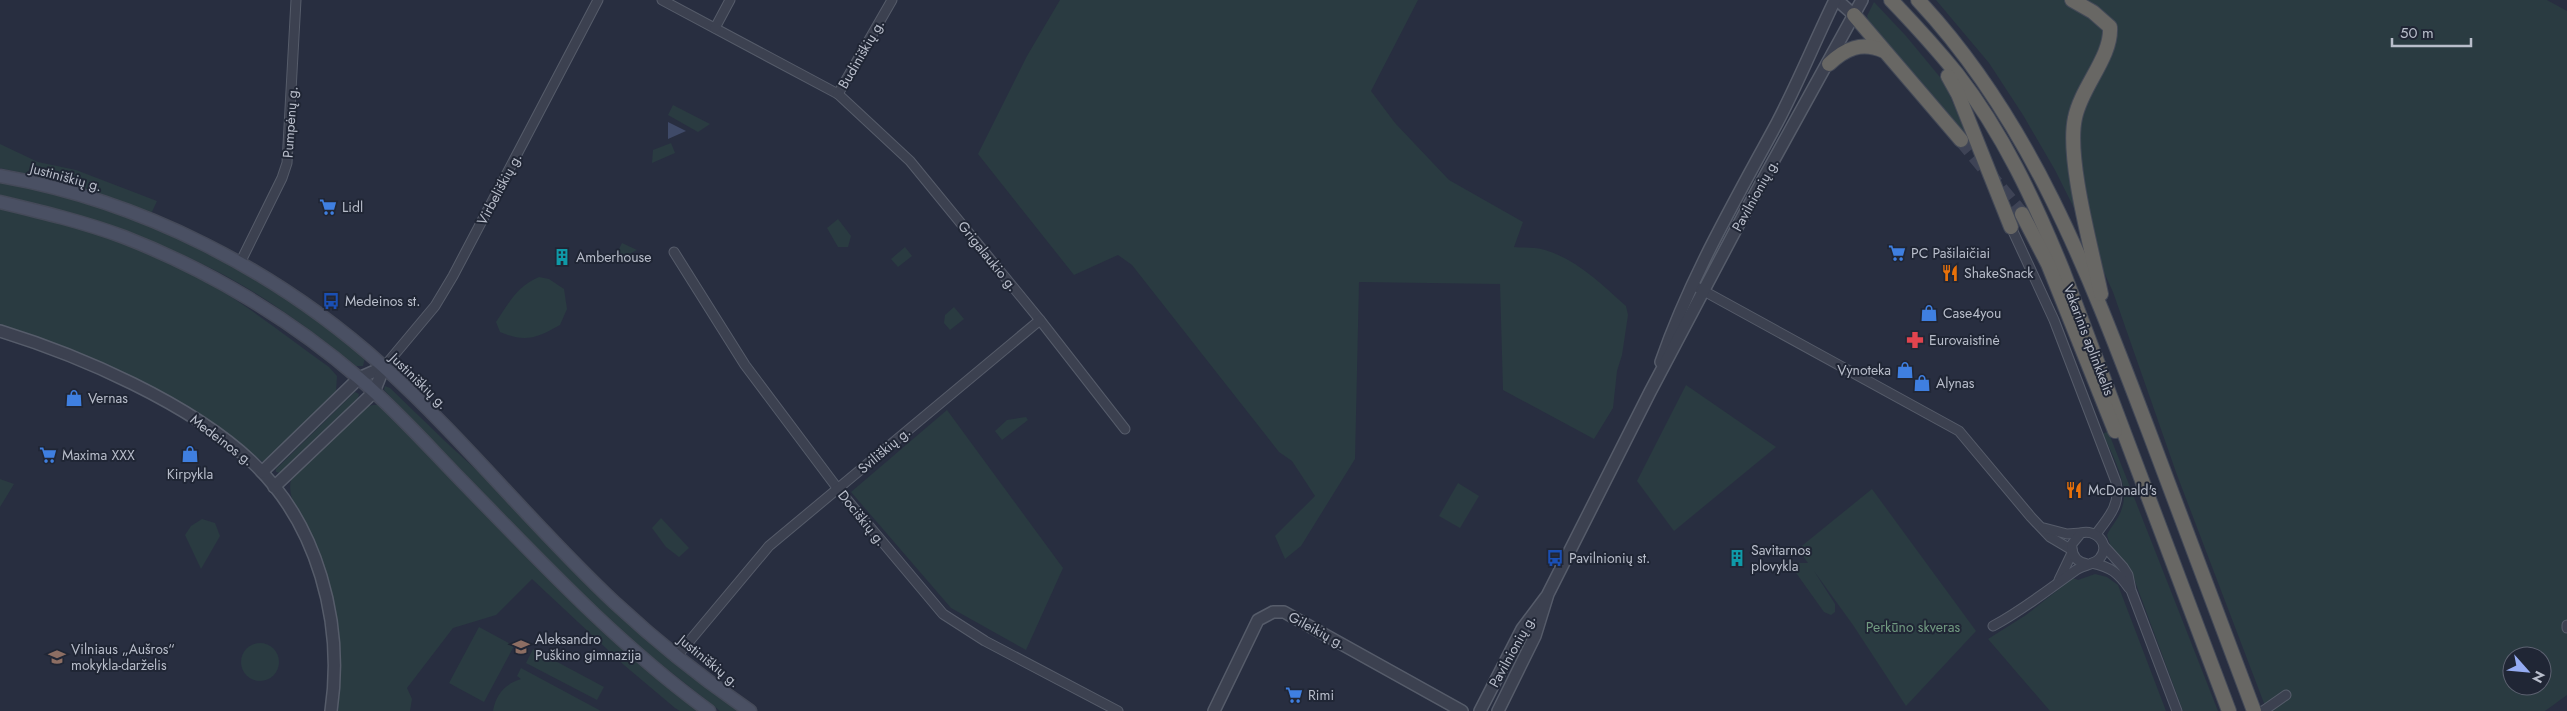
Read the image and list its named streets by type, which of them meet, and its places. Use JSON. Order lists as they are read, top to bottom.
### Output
{
  "streets": {
    "highway": ["Vakarinis aplinkkelis"],
    "main road": ["Justiniškių g."],
    "street": [
      "Budiniškių g.",
      "Pumpėnų g.",
      "Virbeliškių g.",
      "Pavilnionių g.",
      "Grigalaukio g.",
      "Medeinos g.",
      "Sviliškių g.",
      "Dociškių g.",
      "Gileikių g."
    ]
  },
  "crossings": [
    ["Budiniškių g.", "Grigalaukio g."],
    ["Pumpėnų g.", "Justiniškių g."],
    ["Justiniškių g.", "Virbeliškių g."],
    ["Justiniškių g.", "Sviliškių g."],
    ["Grigalaukio g.", "Sviliškių g."],
    ["Sviliškių g.", "Dociškių g."]
  ],
  "parks": ["Perkūno skveras"],
  "places": {
    "supermarket": [
      "Lidl",
      "PC Pašilaičiai",
      "Maxima XXX",
      "Rimi"
    ],
    "building": ["Amberhouse", "Savitarnos plovykla"],
    "restaurant": ["ShakeSnack", "McDonald's"],
    "bus stop": ["Medeinos st.", "Pavilnionių st."],
    "shop": [
      "Case4you",
      "Vynoteka",
      "Alynas",
      "Vernas",
      "Kirpykla"
    ],
    "pharmacy": ["Eurovaistinė"],
    "school or university": ["Aleksandro Puškino gimnazija", "Vilniaus „Aušros“ mokykla-darželis"]
  },
  "scale_bar": "50 m",
  "north": "bottom right"
}
